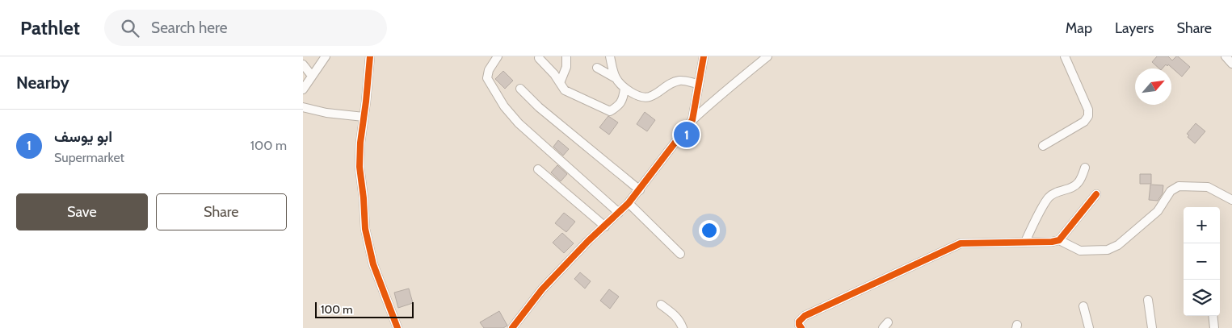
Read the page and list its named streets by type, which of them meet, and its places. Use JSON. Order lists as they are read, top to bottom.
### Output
{
  "scale_bar": "100 m",
  "north": "top right",
  "page": {
    "header": "Pathlet",
    "search": "Search here",
    "nav": ["Map", "Layers", "Share"],
    "heading": "Nearby",
    "list": [
      {
        "mark": "1",
        "name": "ابو يوسف",
        "note": "Supermarket",
        "value": "100 m"
      }
    ],
    "pins": "1",
    "buttons": ["Save", "Share"],
    "map_buttons": ["+", "−"],
    "scale": "100 m"
  }
}
